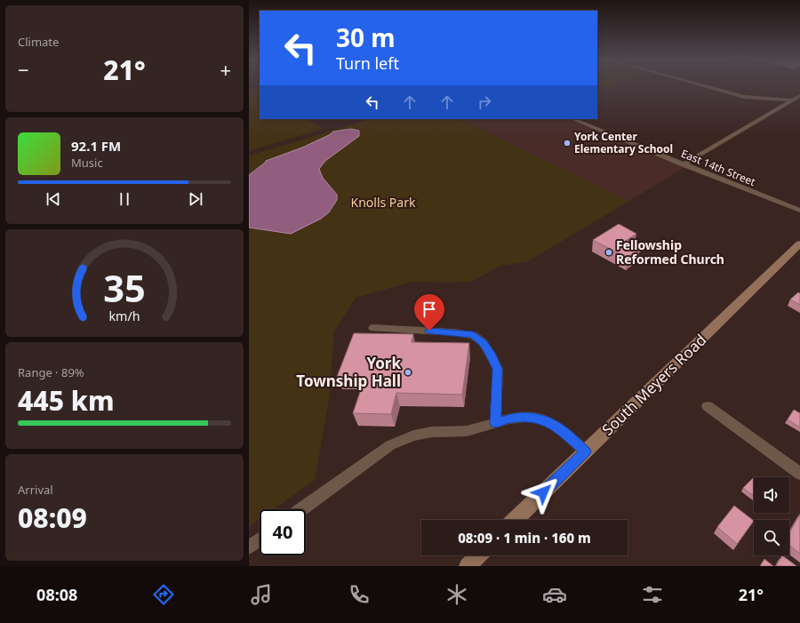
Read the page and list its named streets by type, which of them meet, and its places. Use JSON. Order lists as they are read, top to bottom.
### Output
{
  "streets": {
    "street": ["East 14th Street", "South Meyers Road"]
  },
  "parks": ["Knolls Park"],
  "places": ["York Center Elementary School", "Fellowship Reformed Church", "York Township Hall"],
  "page": {
    "tile": [
      "Climate",
      ["Range · 89%", "445 km"],
      ["Arrival", "08:09"]
    ],
    "turn": ["30 m", "Turn left"],
    "heat": ["−", "21°", "+"],
    "song": ["92.1 FM", "Music"],
    "limit": "40",
    "trip": "08:09 · 1 min · 160 m",
    "tabs": ["08:08", "21°"],
    "gauge": ["35", "km/h"]
  }
}
